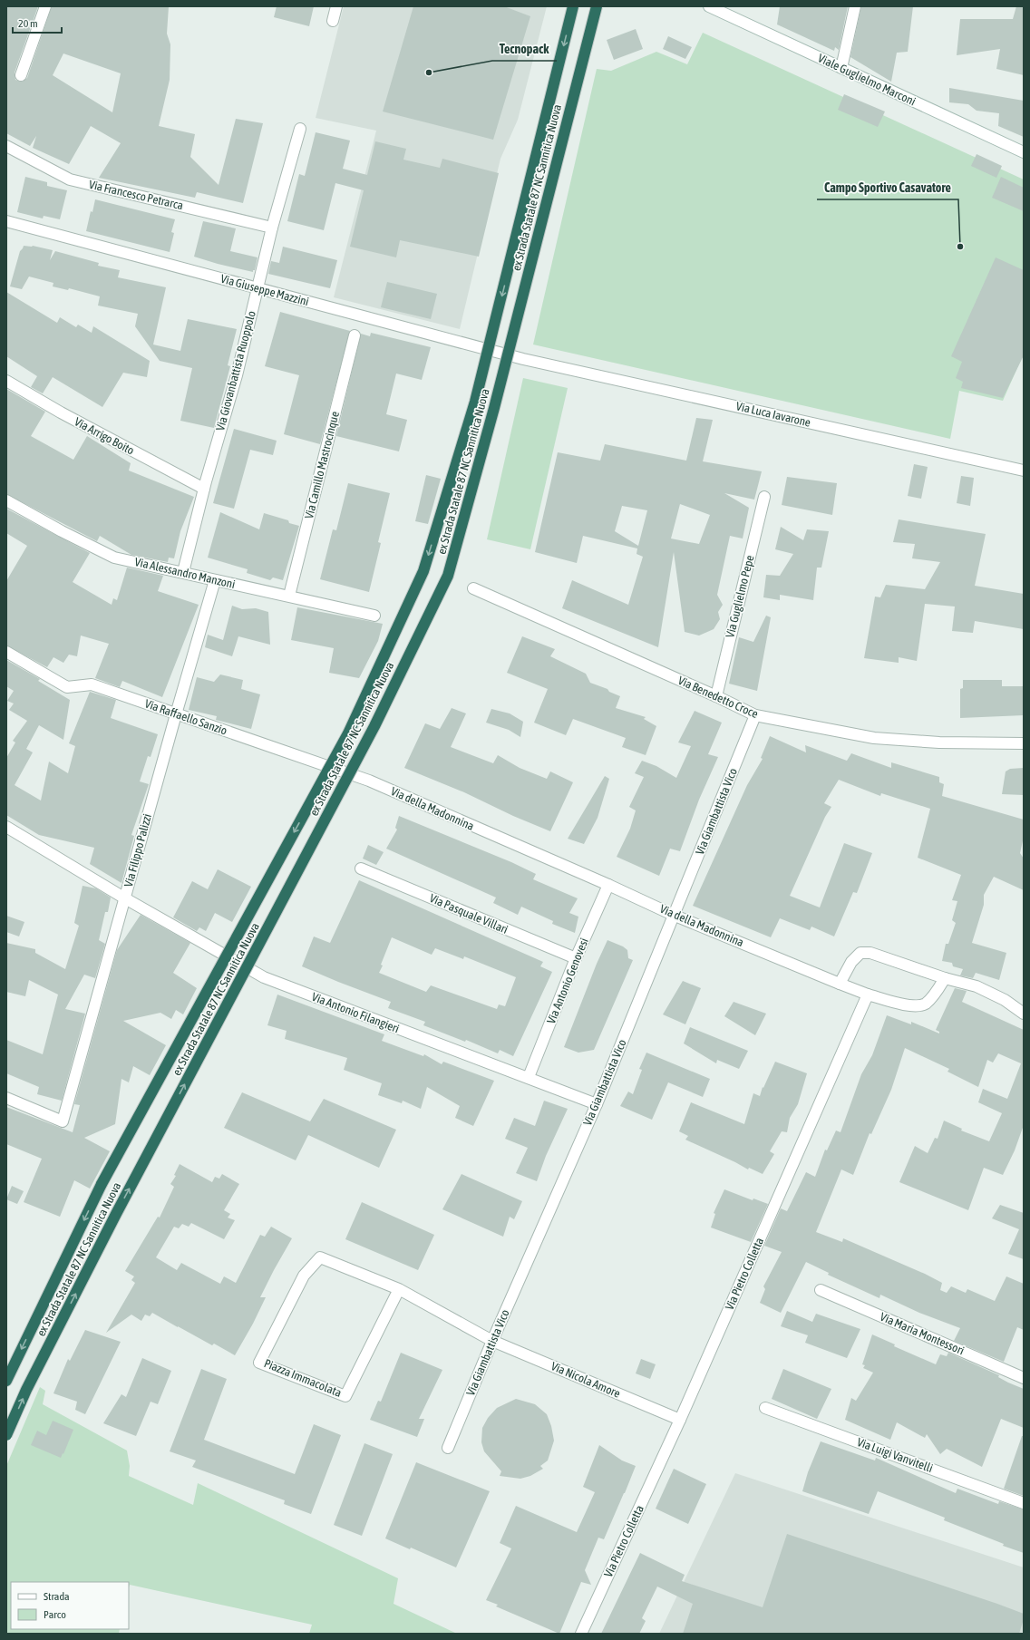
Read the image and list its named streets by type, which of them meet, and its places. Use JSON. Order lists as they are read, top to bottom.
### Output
{
  "streets": {
    "highway": ["ex Strada Statale 87 NC Sannitica Nuova"],
    "street": [
      "Viale Guglielmo Marconi",
      "Via Francesco Petrarca",
      "Via Giuseppe Mazzini",
      "Via Giovanbattista Ruoppolo",
      "Via Luca Iavarone",
      "Via Arrigo Boito",
      "Via Camillo Mastrocinque",
      "Via Alessandro Manzoni",
      "Via Guglielmo Pepe",
      "Via Benedetto Croce",
      "Via Raffaello Sanzio",
      "Via della Madonnina",
      "Via Giambattista Vico",
      "Via Filippo Palizzi",
      "Via Pasquale Villari",
      "Via Antonio Genovesi",
      "Via Antonio Filangieri",
      "Via Pietro Colletta",
      "Via Maria Montessori",
      "Piazza Immacolata",
      "Via Nicola Amore",
      "Via Luigi Vanvitelli"
    ]
  },
  "crossings": [
    ["Via Francesco Petrarca", "Via Giovanbattista Ruoppolo"],
    ["Via Giuseppe Mazzini", "Via Giovanbattista Ruoppolo"],
    ["Via Giuseppe Mazzini", "Via Luca Iavarone"],
    ["Via Giovanbattista Ruoppolo", "Via Arrigo Boito"],
    ["Via Giovanbattista Ruoppolo", "Via Alessandro Manzoni"],
    ["Via Camillo Mastrocinque", "Via Alessandro Manzoni"],
    ["Via Alessandro Manzoni", "Via Filippo Palizzi"],
    ["Via Guglielmo Pepe", "Via Benedetto Croce"],
    ["Via Benedetto Croce", "Via Giambattista Vico"],
    ["Via Raffaello Sanzio", "Via della Madonnina"],
    ["Via Raffaello Sanzio", "Via Filippo Palizzi"],
    ["Via della Madonnina", "Via Giambattista Vico"],
    ["Via della Madonnina", "Via Antonio Genovesi"],
    ["Via della Madonnina", "Via Pietro Colletta"],
    ["Via Giambattista Vico", "Via Antonio Filangieri"],
    ["Via Giambattista Vico", "Piazza Immacolata"],
    ["Via Giambattista Vico", "Via Nicola Amore"],
    ["Via Filippo Palizzi", "Via Antonio Filangieri"],
    ["Via Pasquale Villari", "Via Antonio Genovesi"],
    ["Via Antonio Genovesi", "Via Antonio Filangieri"],
    ["Via Pietro Colletta", "Via Nicola Amore"],
    ["Piazza Immacolata", "Via Nicola Amore"]
  ],
  "places": ["Tecnopack", "Campo Sportivo Casavatore"],
  "legend": ["Strada", "Parco"],
  "scale_bar": "20 m"
}
